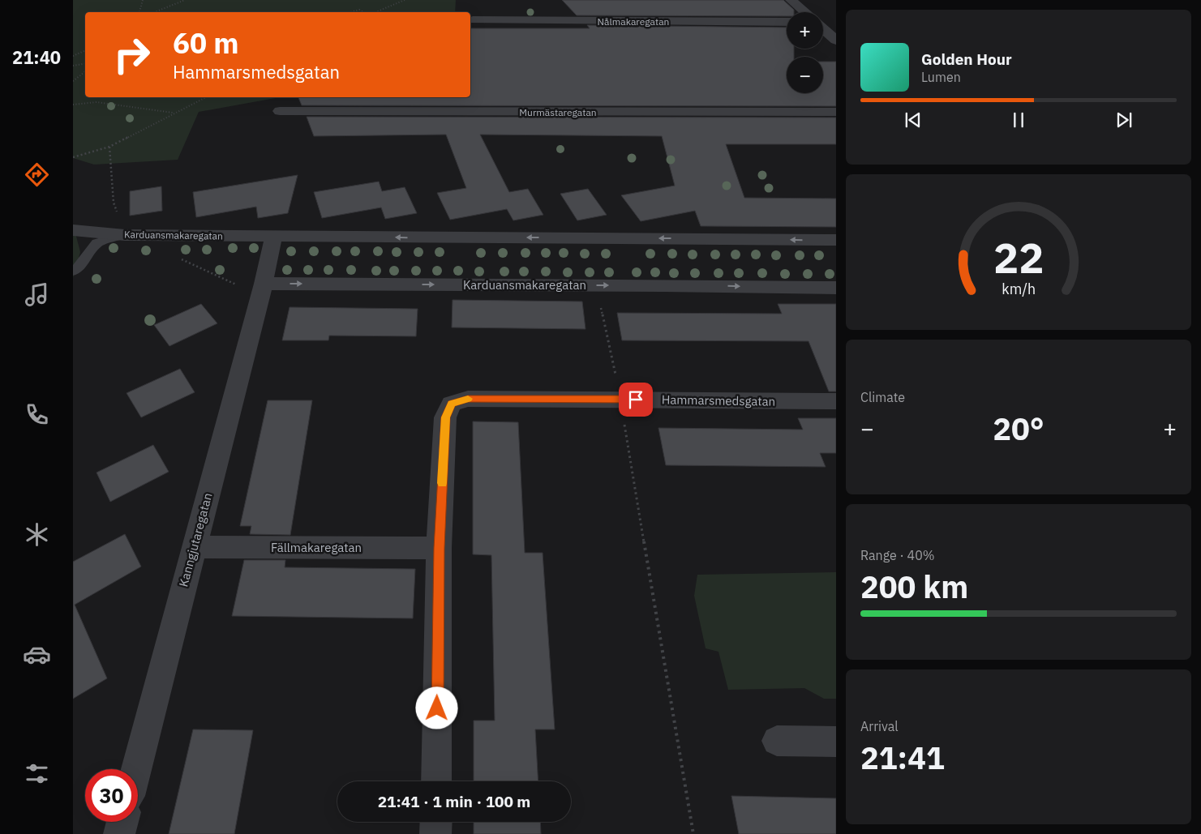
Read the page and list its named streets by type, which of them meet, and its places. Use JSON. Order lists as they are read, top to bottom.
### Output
{
  "streets": {
    "street": [
      "Nålmakaregatan",
      "Murmästaregatan",
      "Karduansmakaregatan",
      "Hammarsmedsgatan",
      "Kanngjutaregatan",
      "Fällmakaregatan"
    ]
  },
  "crossings": [
    ["Karduansmakaregatan", "Kanngjutaregatan"],
    ["Hammarsmedsgatan", "Fällmakaregatan"],
    ["Kanngjutaregatan", "Fällmakaregatan"]
  ],
  "page": {
    "tabs": "21:40",
    "map_buttons": ["+", "−"],
    "turn": ["60 m", "Hammarsmedsgatan"],
    "song": ["Golden Hour", "Lumen"],
    "tile": [
      "Climate",
      ["Range · 40%", "200 km"],
      ["Arrival", "21:41"]
    ],
    "heat": ["−", "20°", "+"],
    "limit": "30",
    "trip": "21:41 · 1 min · 100 m",
    "gauge": ["22", "km/h"]
  }
}
